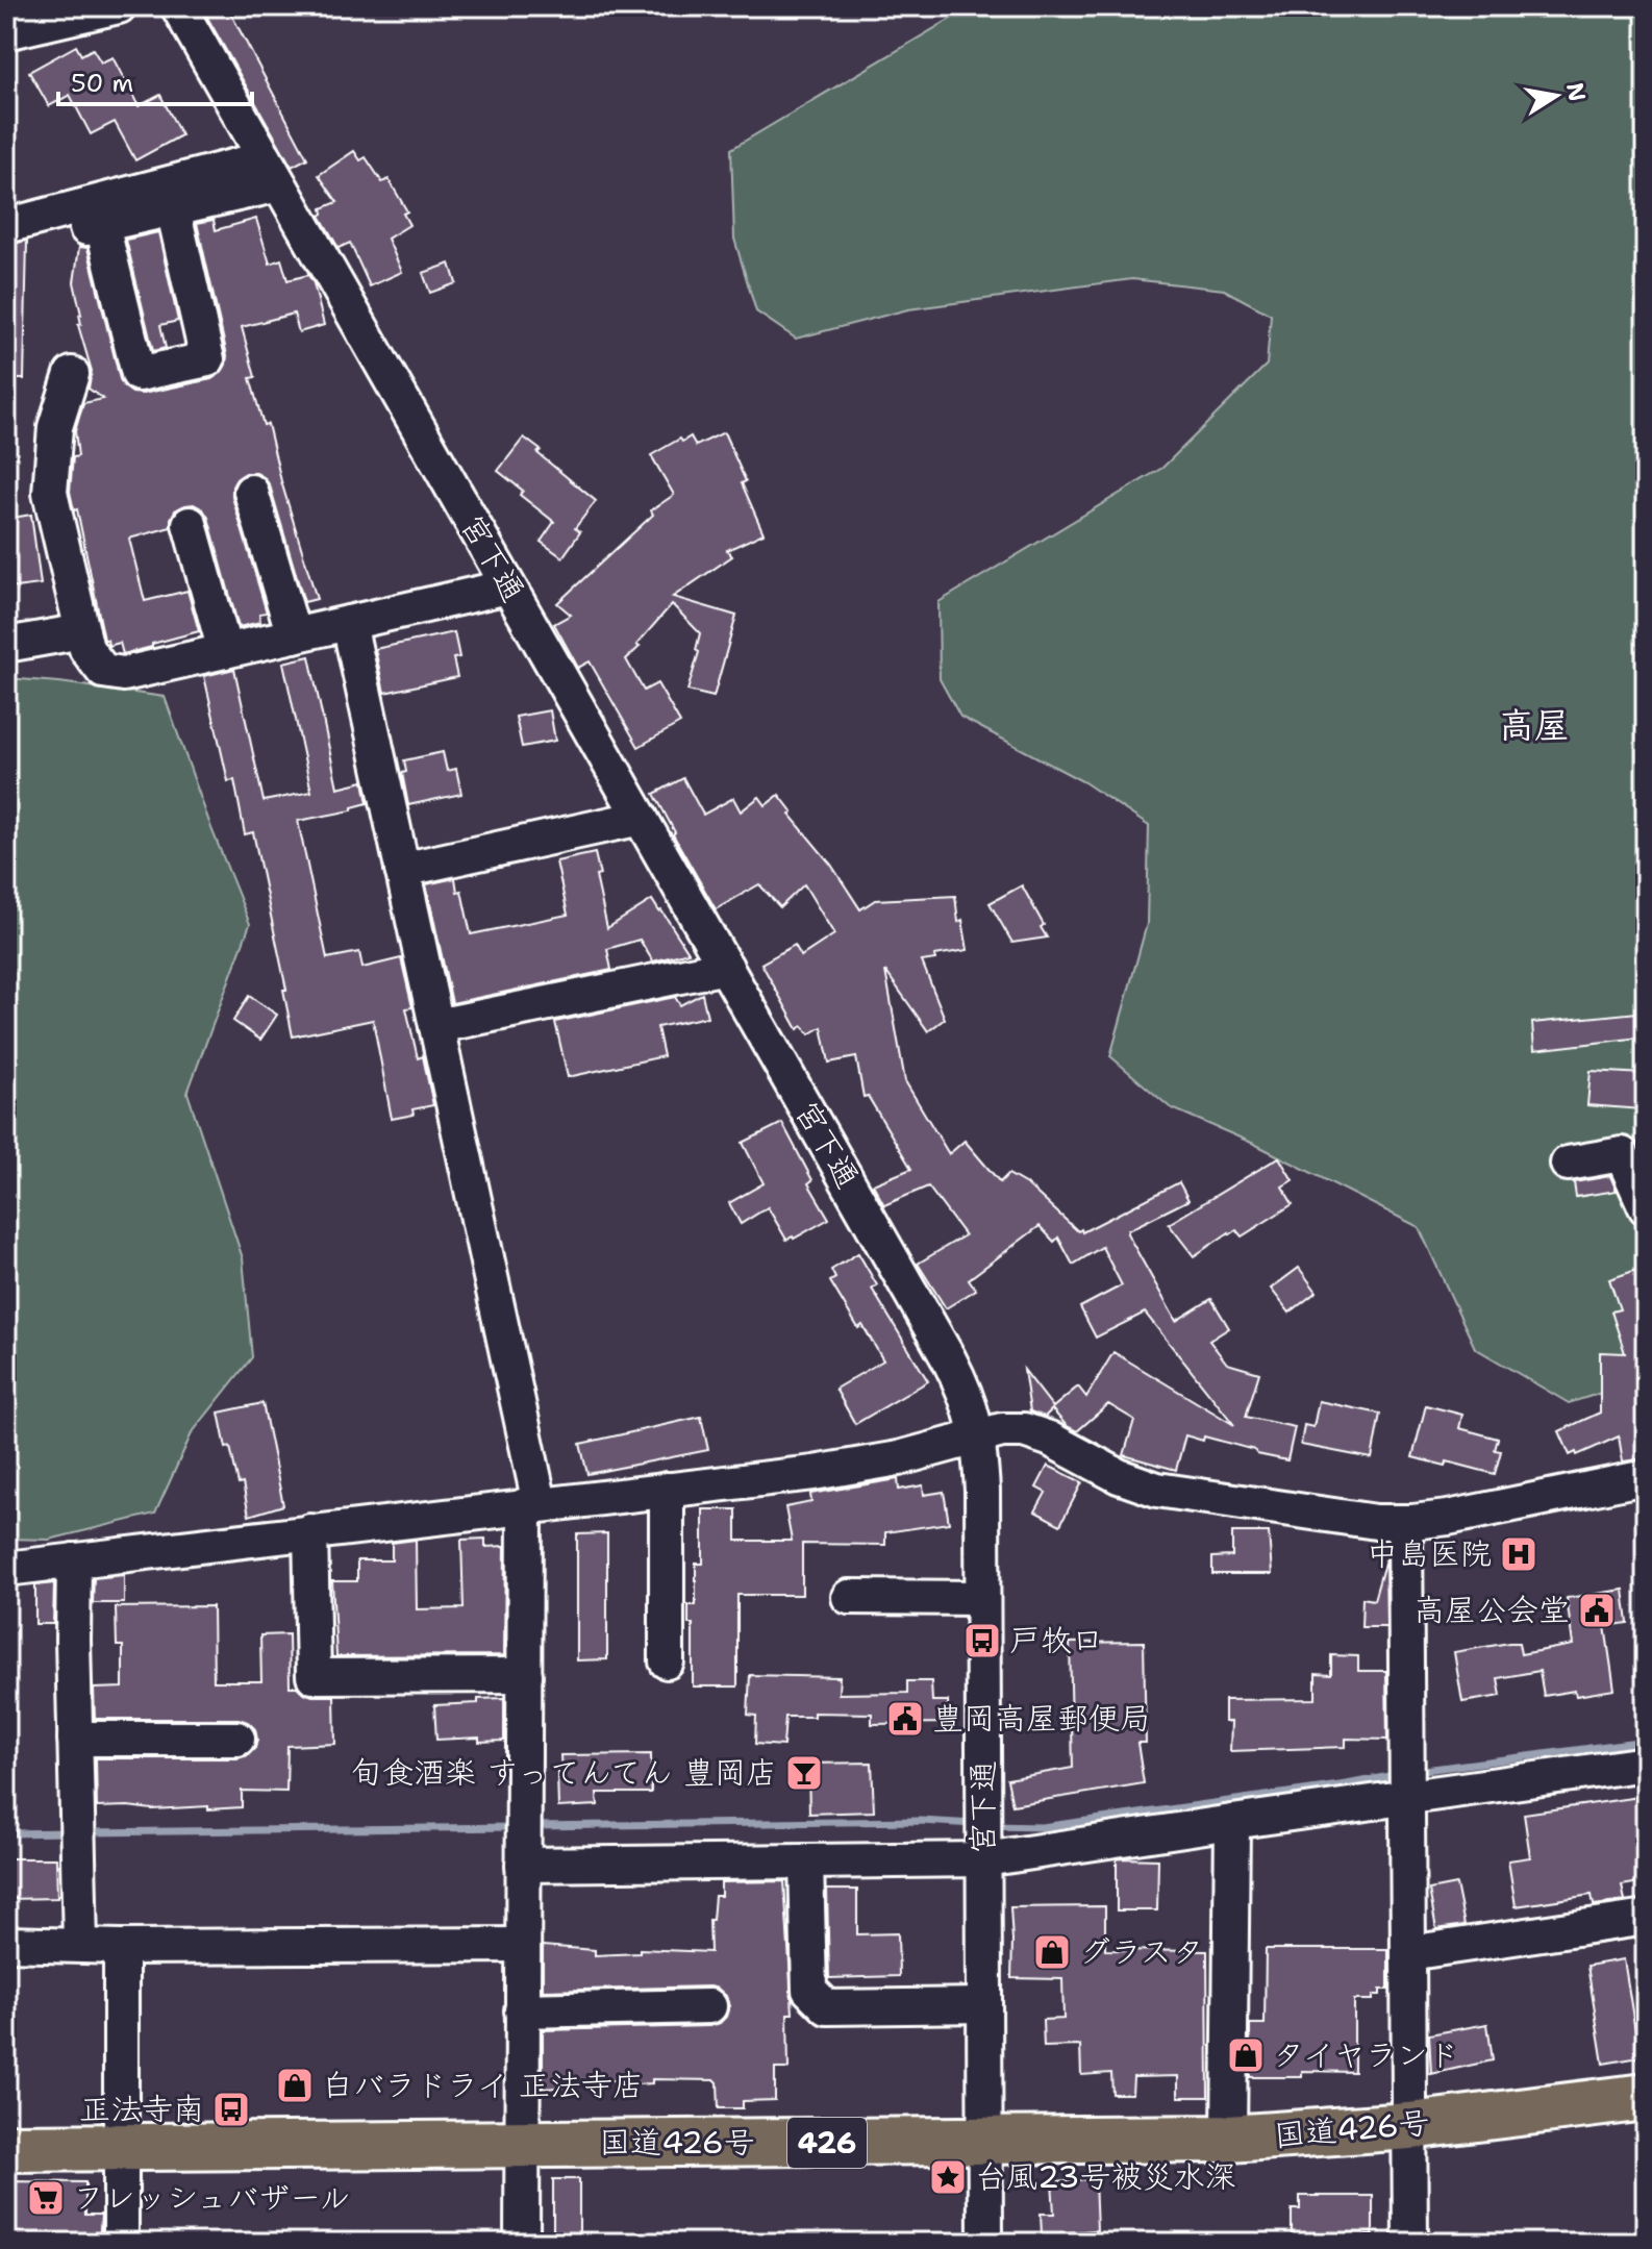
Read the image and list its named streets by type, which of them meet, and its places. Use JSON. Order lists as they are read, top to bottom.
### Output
{
  "streets": {
    "highway": ["国道426号", "426"],
    "street": ["宮下通"]
  },
  "crossings": [
    ["宮下通", "国道426号"]
  ],
  "districts": ["高屋"],
  "places": {
    "hospital": ["中島医院"],
    "public building": ["高屋公会堂", "豊岡高屋郵便局"],
    "bus stop": ["戸牧口", "正法寺南"],
    "bar": ["旬食酒楽 すってんてん 豊岡店"],
    "shop": ["グラスタ", "タイヤランド", "白バラドライ 正法寺店"],
    "place": ["台風23号被災水深"],
    "supermarket": ["フレッシュバザール"]
  },
  "scale_bar": "50 m",
  "north": "right"
}
